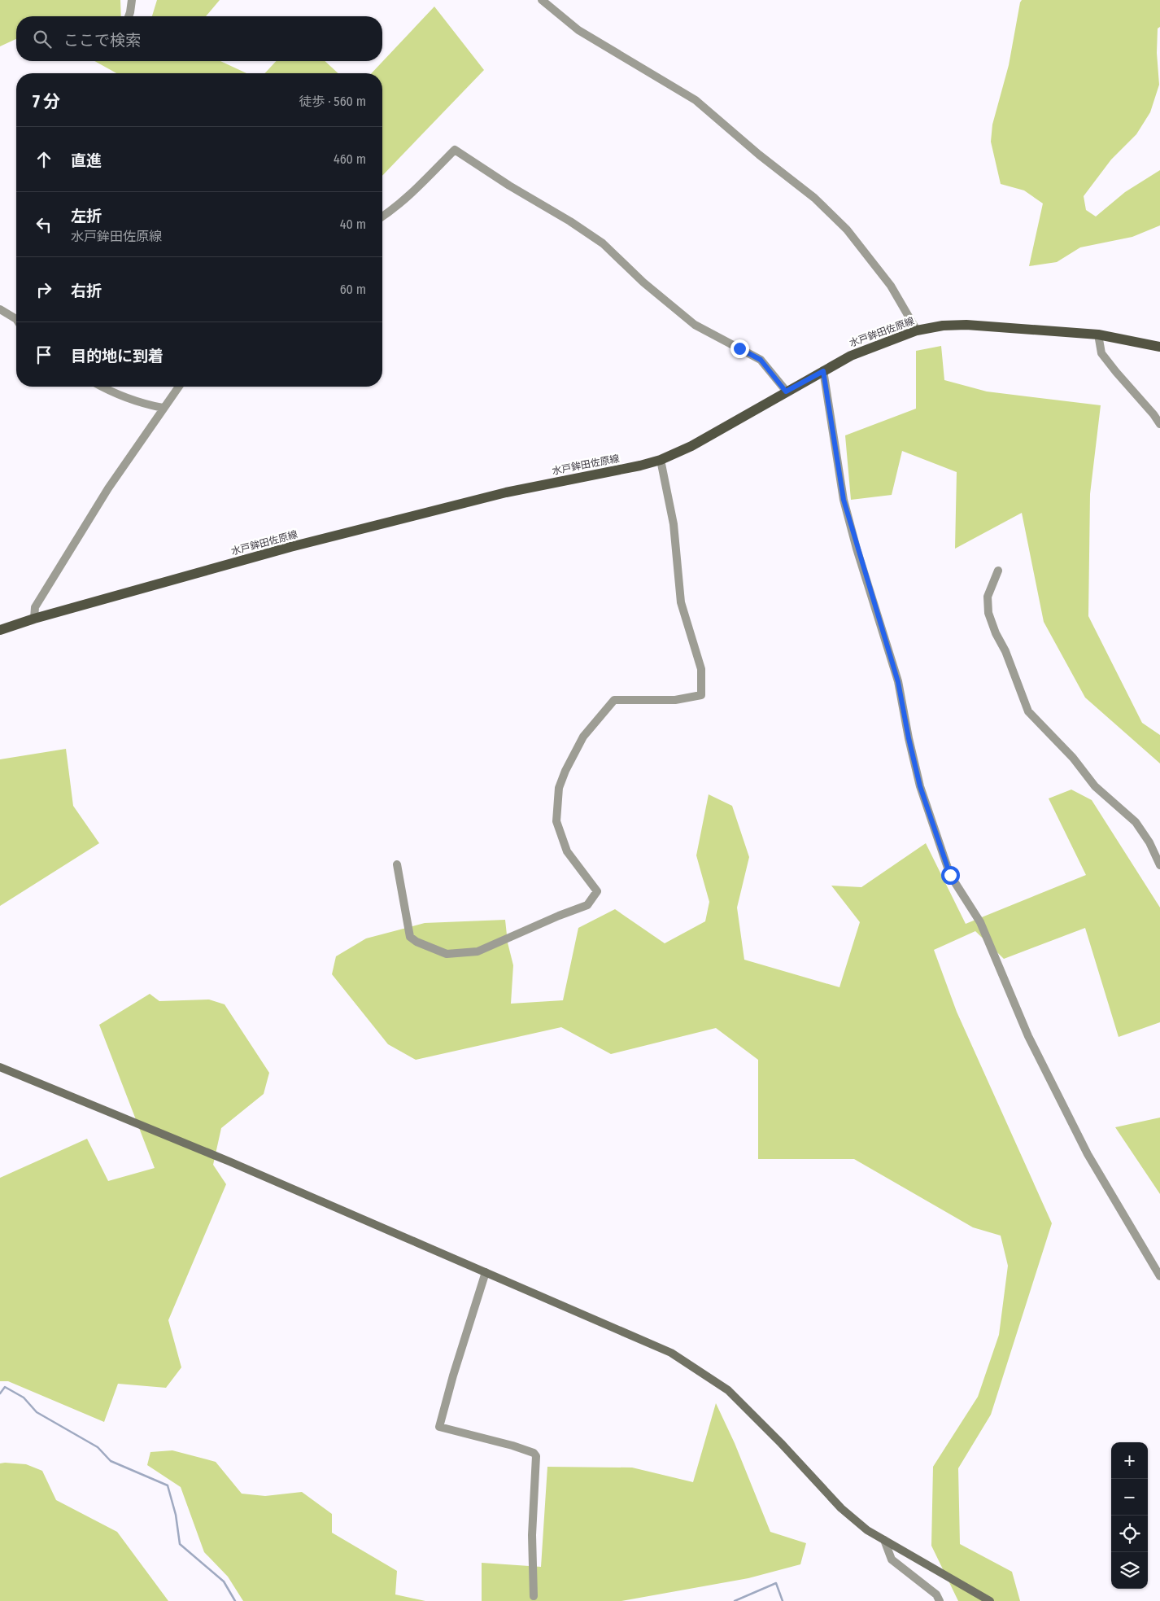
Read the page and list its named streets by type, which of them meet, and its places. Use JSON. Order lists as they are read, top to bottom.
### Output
{
  "streets": {
    "main road": ["水戸鉾田佐原線"]
  },
  "page": {
    "search": "ここで検索",
    "heading": ["7 分", "徒歩 · 560 m"],
    "list": [
      ["直進", "460 m"],
      ["左折", "水戸鉾田佐原線", "40 m"],
      ["右折", "60 m"],
      "目的地に到着"
    ],
    "map_buttons": ["+", "−"]
  }
}
